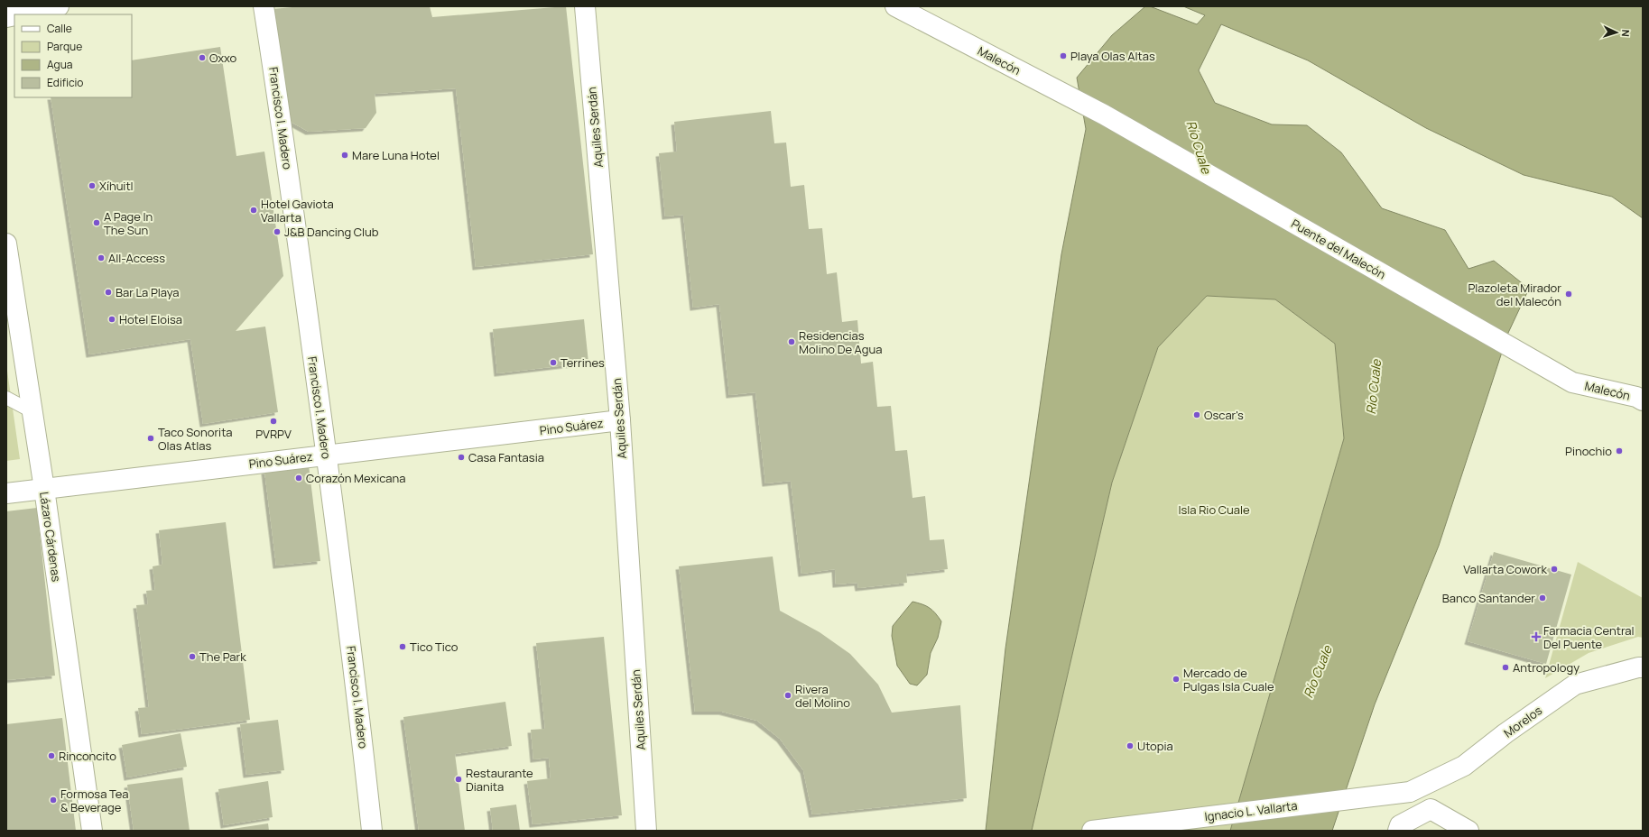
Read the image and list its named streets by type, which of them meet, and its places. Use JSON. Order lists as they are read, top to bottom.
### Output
{
  "streets": {
    "street": [
      "Malecón",
      "Francisco I. Madero",
      "Aquiles Serdán",
      "Puente del Malecón",
      "Pino Suárez",
      "Lázaro Cárdenas",
      "Morelos",
      "Ignacio L. Vallarta"
    ]
  },
  "crossings": [
    ["Malecón", "Puente del Malecón"],
    ["Francisco I. Madero", "Pino Suárez"],
    ["Aquiles Serdán", "Pino Suárez"],
    ["Pino Suárez", "Lázaro Cárdenas"],
    ["Morelos", "Ignacio L. Vallarta"]
  ],
  "water": ["Río Cuale"],
  "parks": ["Isla Rio Cuale"],
  "places": {
    "other": [
      "Playa Olas Altas",
      "Oxxo",
      "Mare Luna Hotel",
      "Xíhuitl",
      "Hotel Gaviota Vallarta",
      "A Page In The Sun",
      "J&B Dancing Club",
      "All-Access",
      "Bar La Playa",
      "Plazoleta Mirador del Malecón",
      "Hotel Eloisa",
      "Residencias Molino De Agua",
      "Terrines",
      "Oscar's",
      "PVRPV",
      "Taco Sonorita Olas Atlas",
      "Pinochio",
      "Casa Fantasia",
      "Corazón Mexicana",
      "Vallarta Cowork",
      "Banco Santander",
      "Tico Tico",
      "The Park",
      "Antropology",
      "Mercado de Pulgas Isla Cuale",
      "Rivera del Molino",
      "Utopia",
      "Rinconcito",
      "Restaurante Dianita",
      "Formosa Tea & Beverage"
    ],
    "health": ["Farmacia Central Del Puente"]
  },
  "legend": [
    "Calle",
    "Parque",
    "Agua",
    "Edificio"
  ],
  "north": "right"
}
